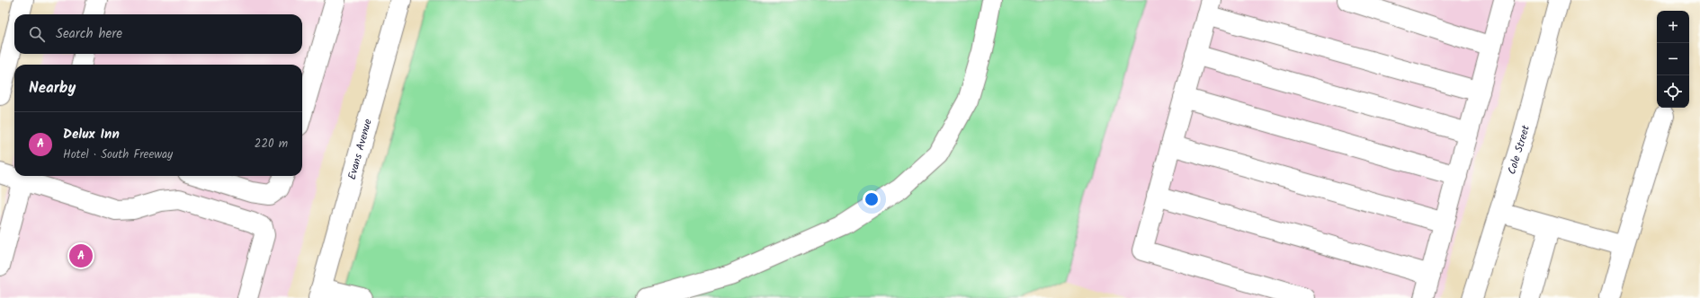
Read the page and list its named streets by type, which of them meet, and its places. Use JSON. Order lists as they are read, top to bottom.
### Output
{
  "streets": {
    "street": ["Evans Avenue", "Cole Street"]
  },
  "page": {
    "map_buttons": ["+", "−"],
    "search": "Search here",
    "heading": "Nearby",
    "list": [
      {
        "mark": "A",
        "name": "Delux Inn",
        "note": "Hotel · South Freeway",
        "value": "220 m"
      }
    ],
    "pins": "A"
  }
}
